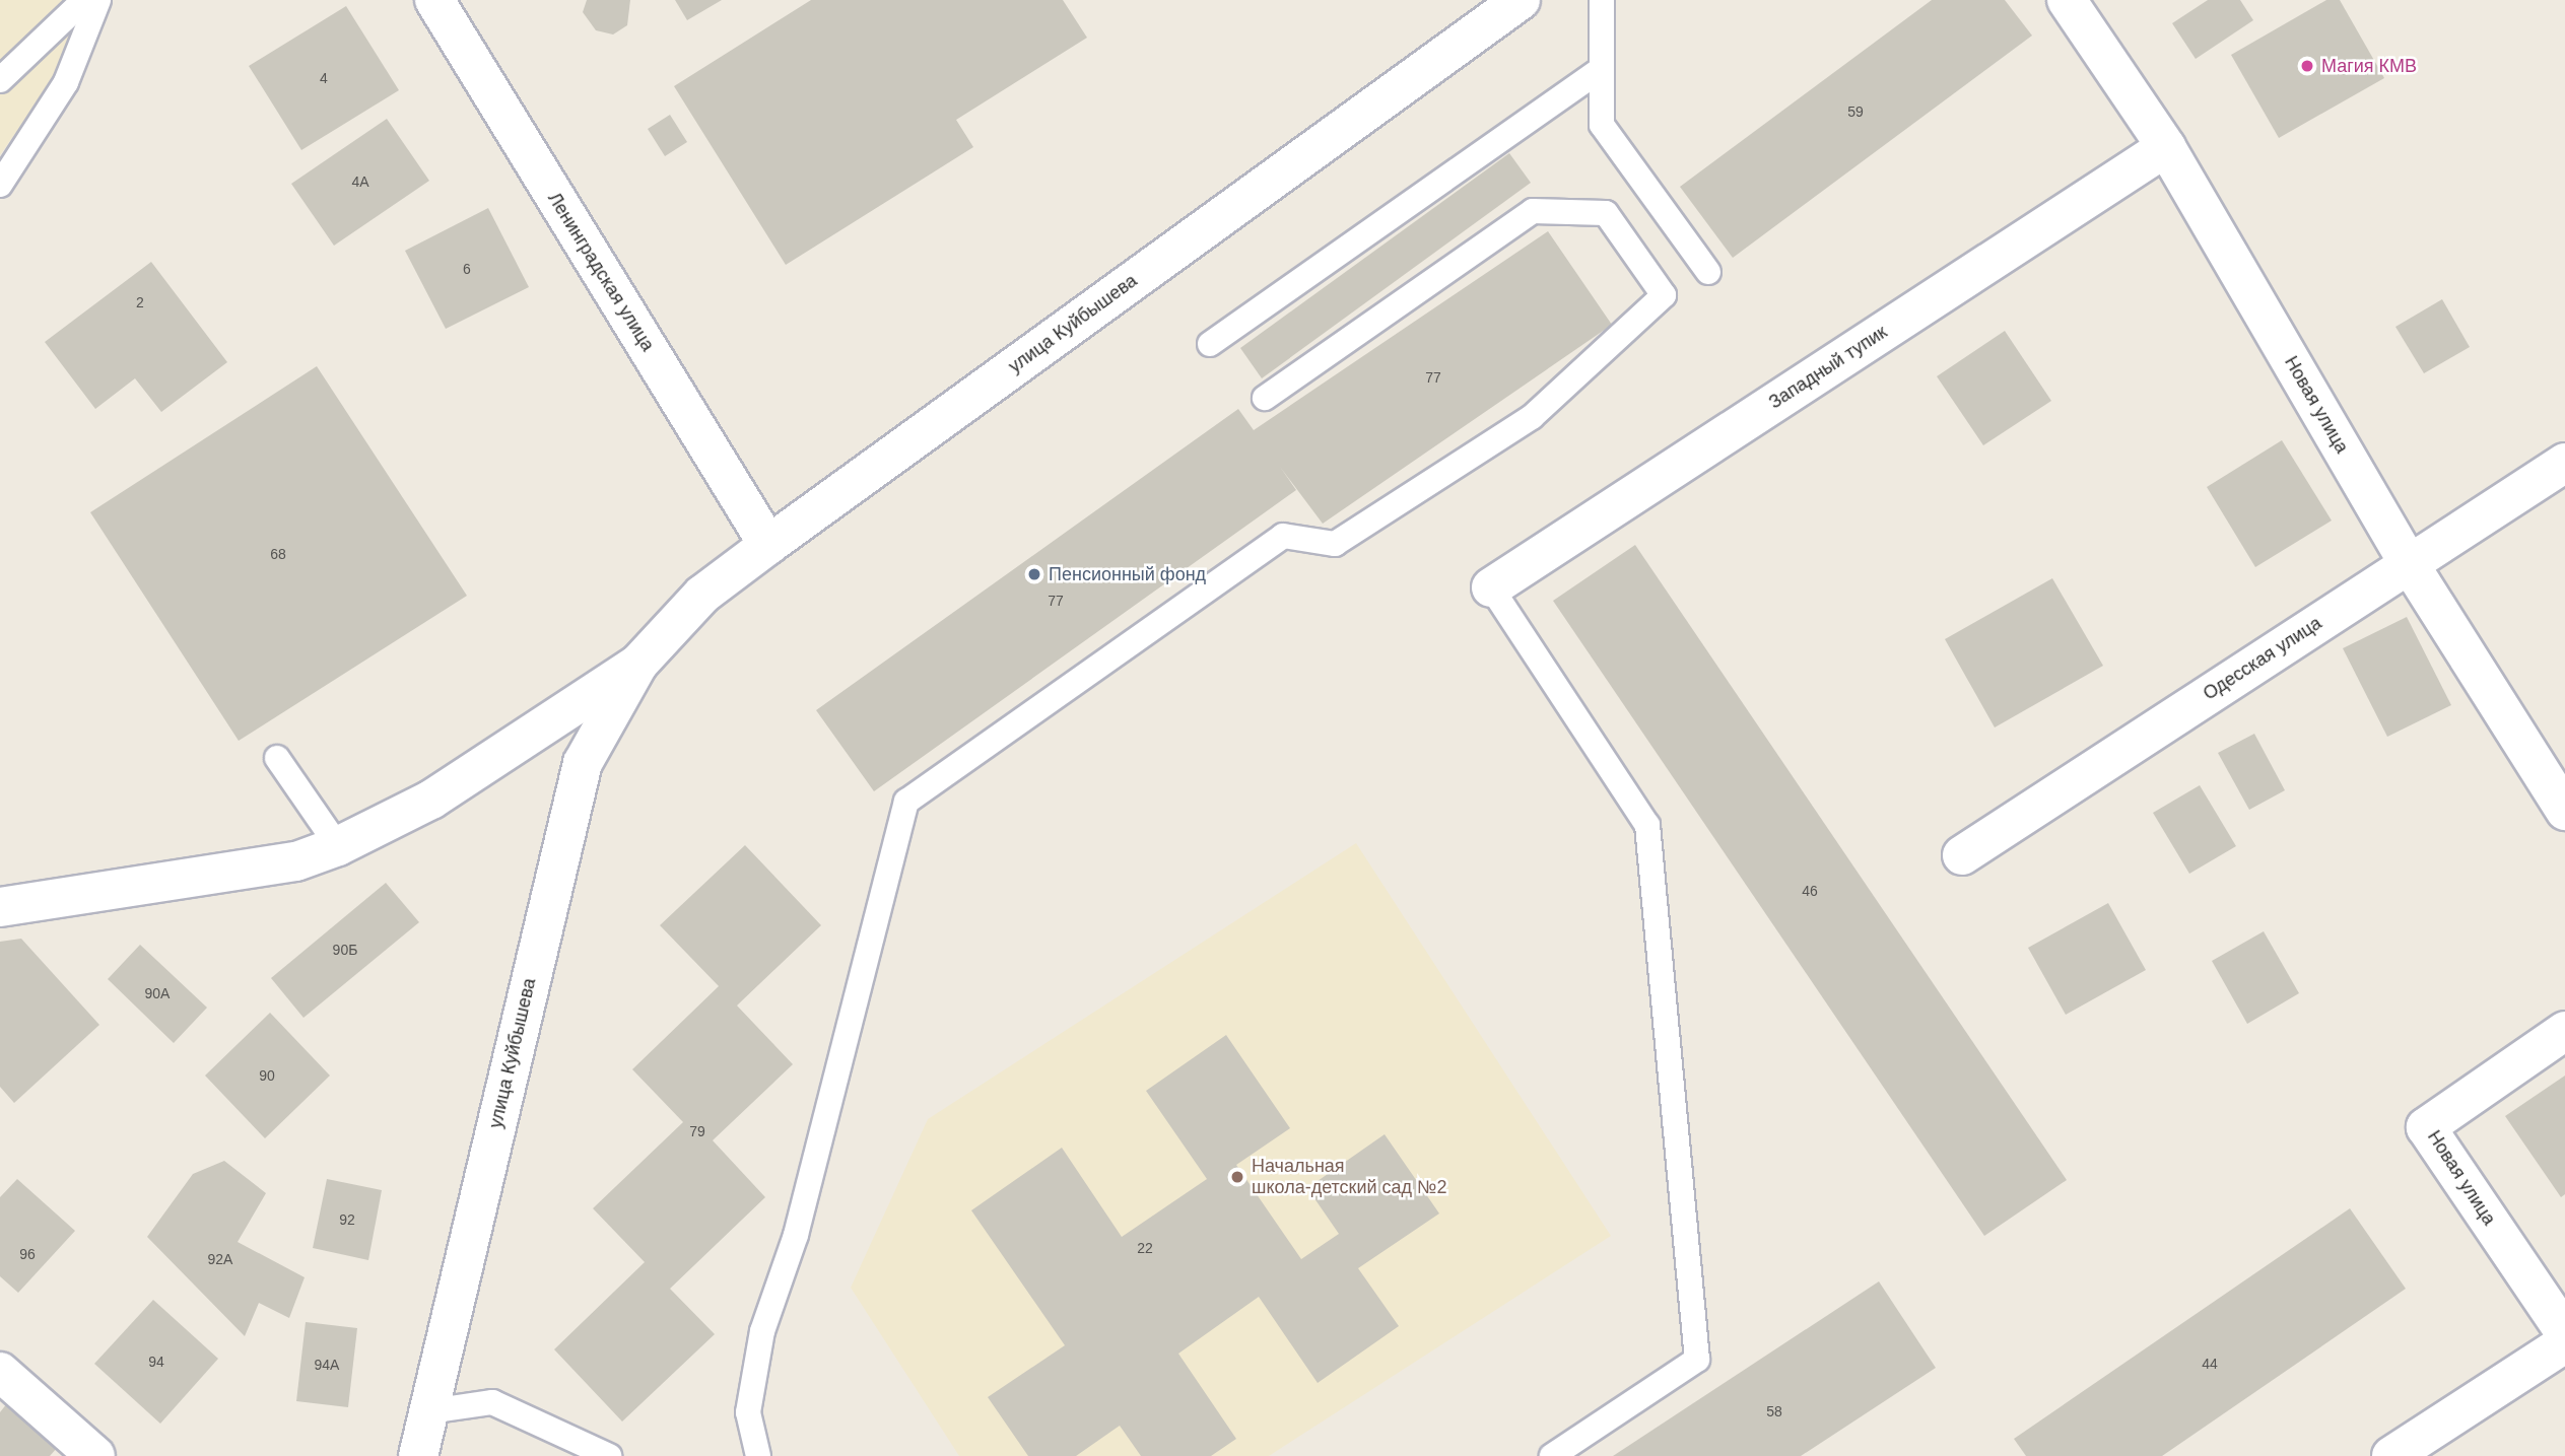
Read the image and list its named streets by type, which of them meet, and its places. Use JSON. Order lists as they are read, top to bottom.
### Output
{
  "streets": {
    "street": [
      "Ленинградская улица",
      "улица Куйбышева",
      "Западный тупик",
      "Новая улица",
      "Одесская улица"
    ]
  },
  "crossings": [
    ["Ленинградская улица", "улица Куйбышева"],
    ["Западный тупик", "Новая улица"],
    ["Новая улица", "Одесская улица"]
  ],
  "places": ["Магия КМВ", "Пенсионный фонд", "Начальная школа-детский сад №2"],
  "house_numbers": [
    "4",
    "59",
    "4А",
    "6",
    "2",
    "77",
    "68",
    "77",
    "46",
    "90Б",
    "90А",
    "90",
    "79",
    "92",
    "22",
    "96",
    "92А",
    "94",
    "44",
    "94А",
    "58"
  ]
}
